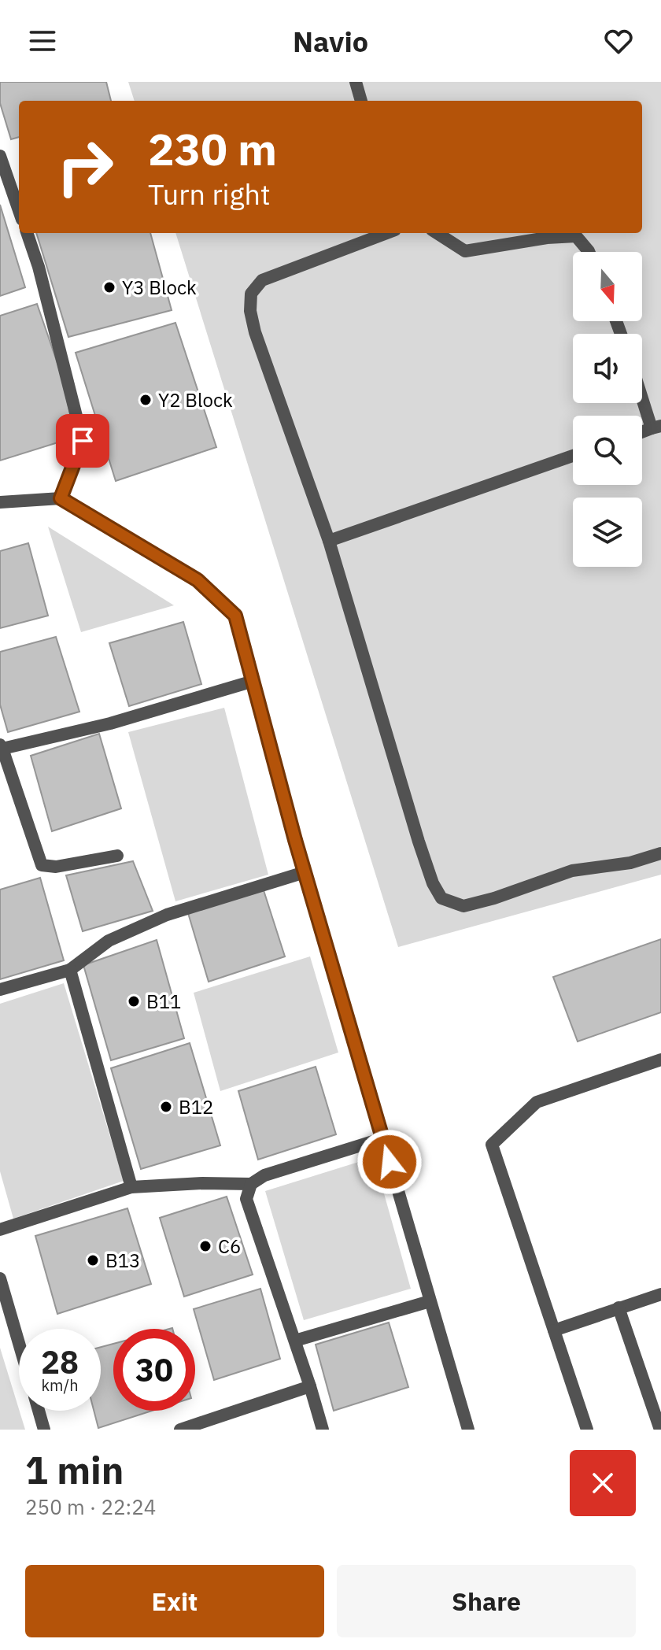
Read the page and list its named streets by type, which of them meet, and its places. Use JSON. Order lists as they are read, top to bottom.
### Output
{
  "places": [
    "Y3 Block",
    "Y2 Block",
    "B11",
    "B12",
    "C6",
    "B13"
  ],
  "north": "bottom",
  "page": {
    "header": "Navio",
    "turn": ["230 m", "Turn right"],
    "speed": "28 km/h",
    "limit": "30",
    "heading": ["1 min", "250 m · 22:24"],
    "buttons": ["Exit", "Share"]
  }
}
